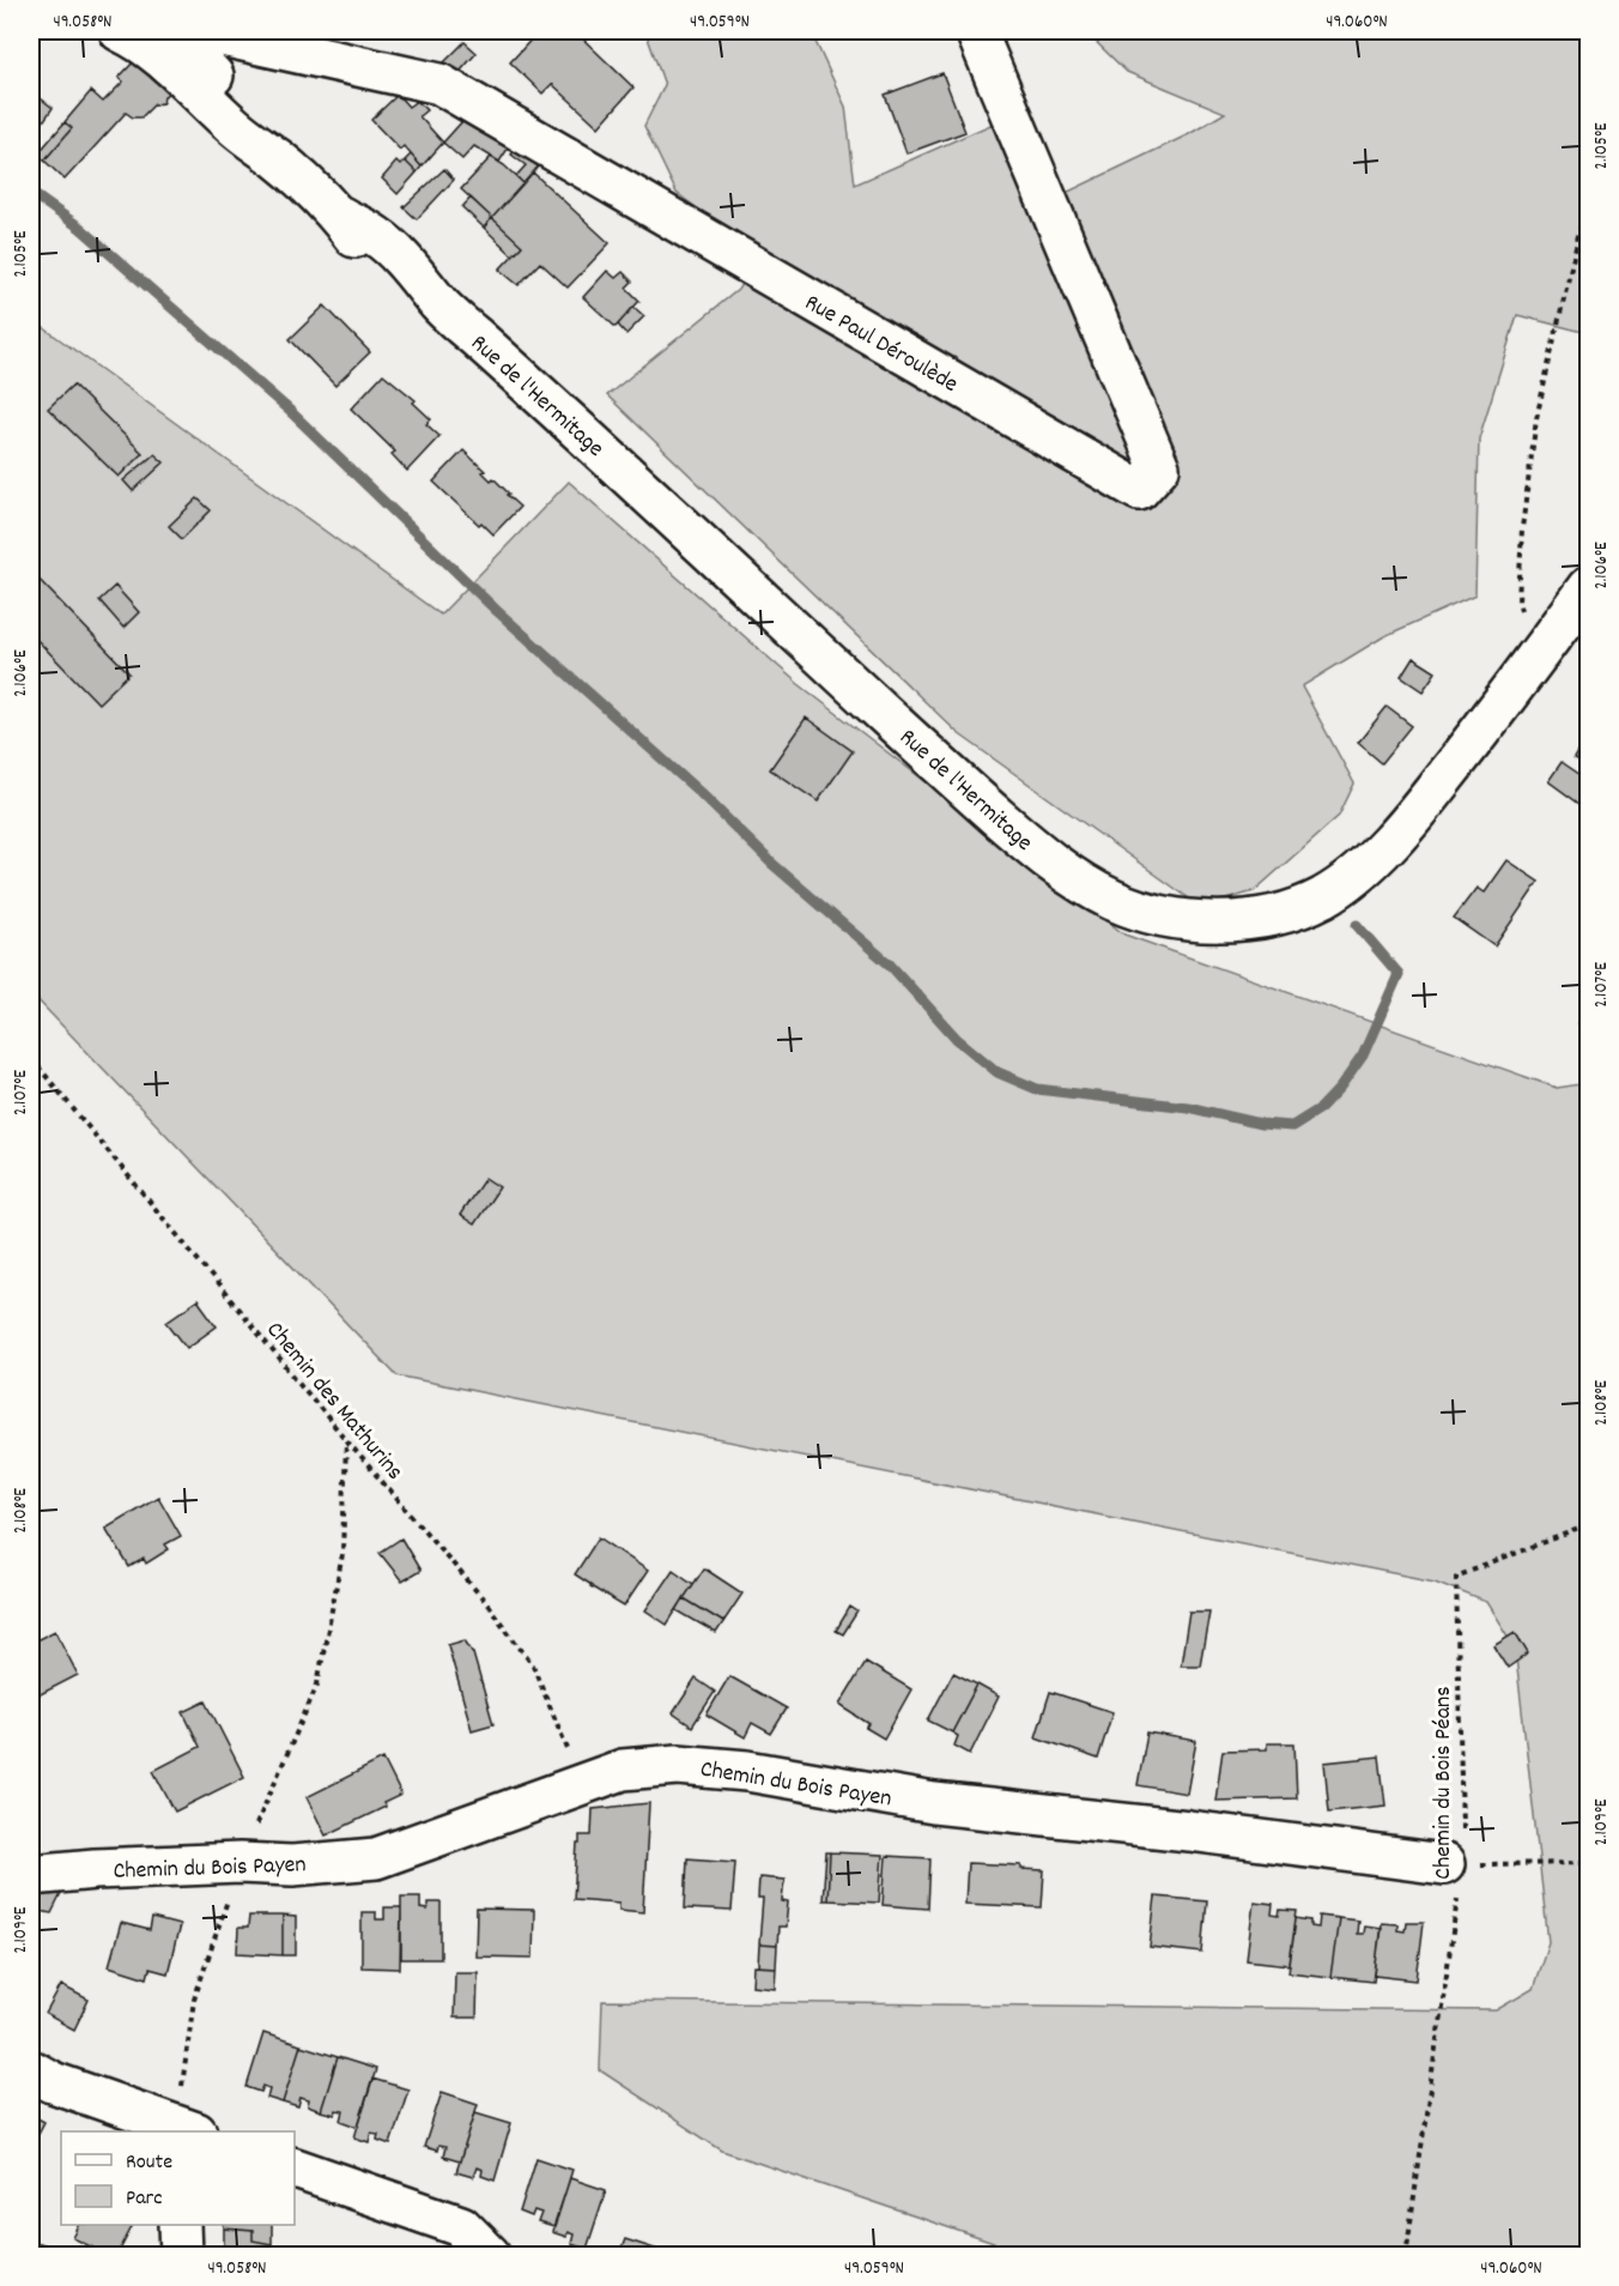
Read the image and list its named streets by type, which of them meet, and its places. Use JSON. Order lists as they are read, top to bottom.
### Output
{
  "streets": {
    "street": ["Rue Paul Déroulède", "Rue de l'Hermitage", "Chemin du Bois Payen"],
    "path": ["Chemin des Mathurins", "Chemin du Bois Péans"]
  },
  "crossings": [
    ["Rue Paul Déroulède", "Rue de l'Hermitage"],
    ["Chemin des Mathurins", "Chemin du Bois Payen"],
    ["Chemin du Bois Payen", "Chemin du Bois Péans"]
  ],
  "legend": ["Route", "Parc"],
  "coordinates": [
    "49.058°N",
    "49.059°N",
    "49.060°N",
    "2.105°E",
    "2.106°E",
    "2.107°E",
    "2.108°E",
    "2.109°E"
  ]
}
